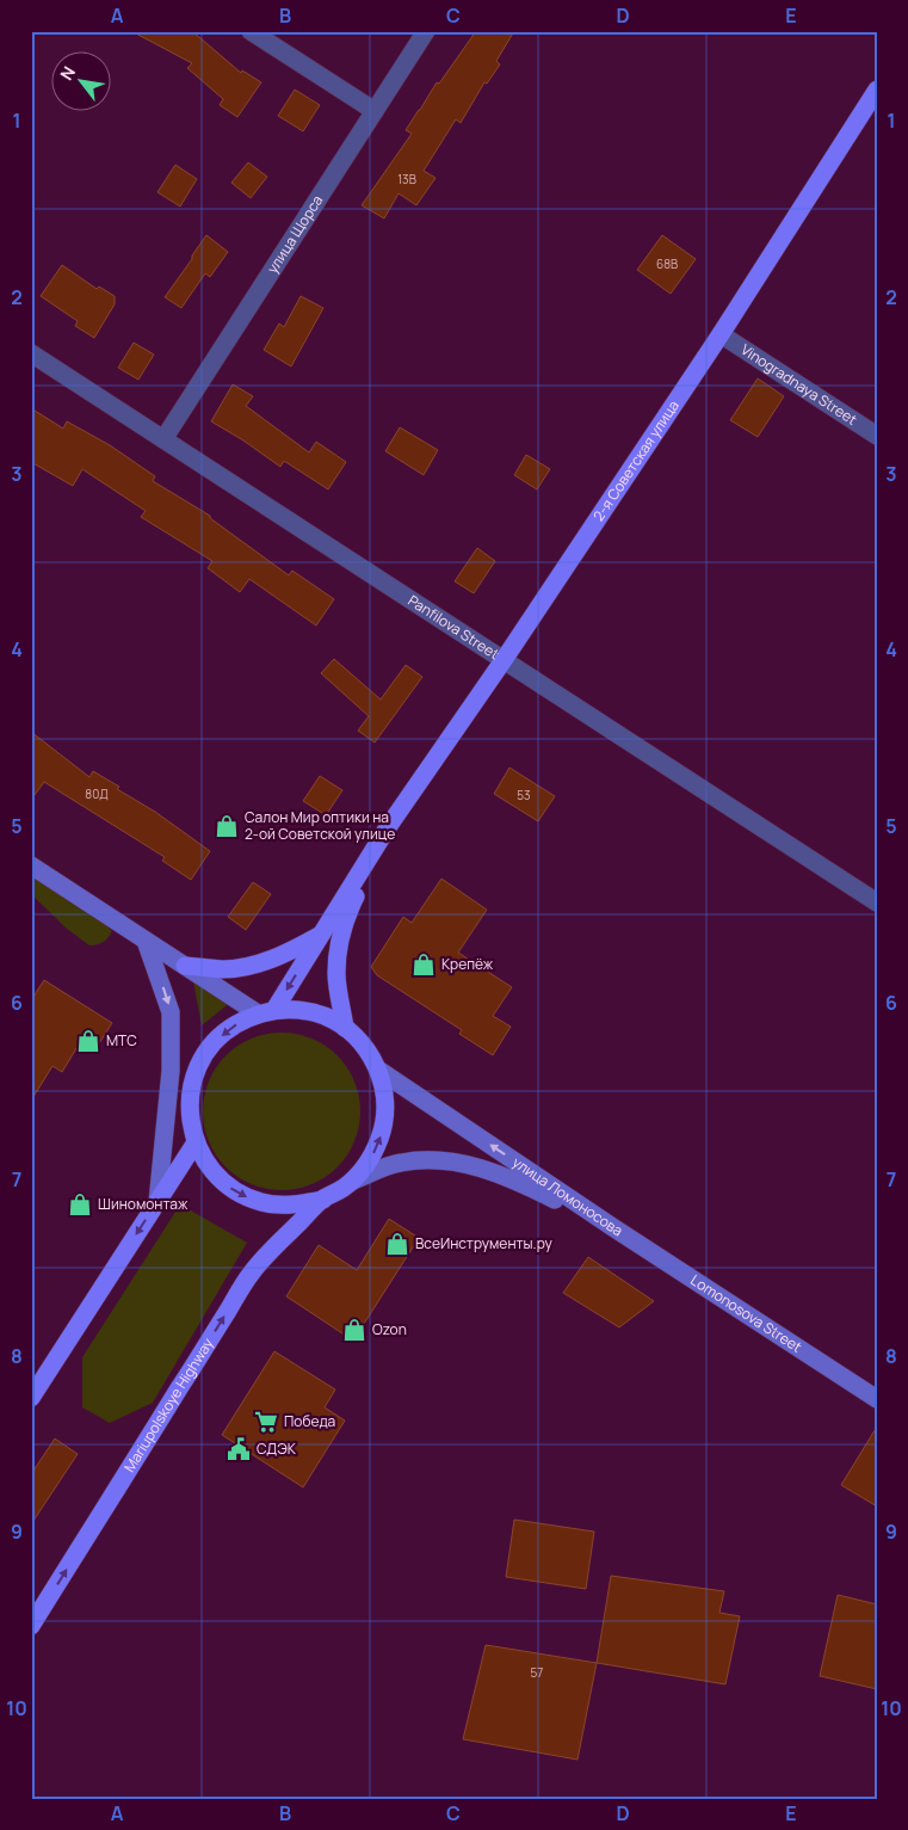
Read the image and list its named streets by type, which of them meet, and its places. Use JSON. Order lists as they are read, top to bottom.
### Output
{
  "streets": {
    "main road": ["2-я Советская улица", "Mariupolskoye Highway"],
    "street": [
      "улица Щорса",
      "Vinogradnaya Street",
      "Panfilova Street",
      "улица Ломоносова",
      "Lomonosova Street"
    ]
  },
  "crossings": [
    ["улица Щорса", "Panfilova Street"],
    ["Vinogradnaya Street", "2-я Советская улица"],
    ["2-я Советская улица", "Panfilova Street"],
    ["2-я Советская улица", "улица Ломоносова"],
    ["2-я Советская улица", "Mariupolskoye Highway"],
    ["улица Ломоносова", "Lomonosova Street"],
    ["улица Ломоносова", "Mariupolskoye Highway"]
  ],
  "one_way": ["улица Ломоносова"],
  "places": {
    "shop": [
      "Салон Мир оптики на 2-ой Советской улице",
      "Крепёж",
      "МТС",
      "Шиномонтаж",
      "ВсеИнструменты.ру",
      "Ozon"
    ],
    "supermarket": ["Победа"],
    "public building": ["СДЭК"]
  },
  "house_numbers": [
    "13В",
    "68В",
    "80Д",
    "53",
    "57"
  ],
  "north": "top left",
  "grid": {
    "columns": [
      "A",
      "B",
      "C",
      "D",
      "E"
    ],
    "rows": [
      "1",
      "2",
      "3",
      "4",
      "5",
      "6",
      "7",
      "8",
      "9",
      "10"
    ]
  }
}
